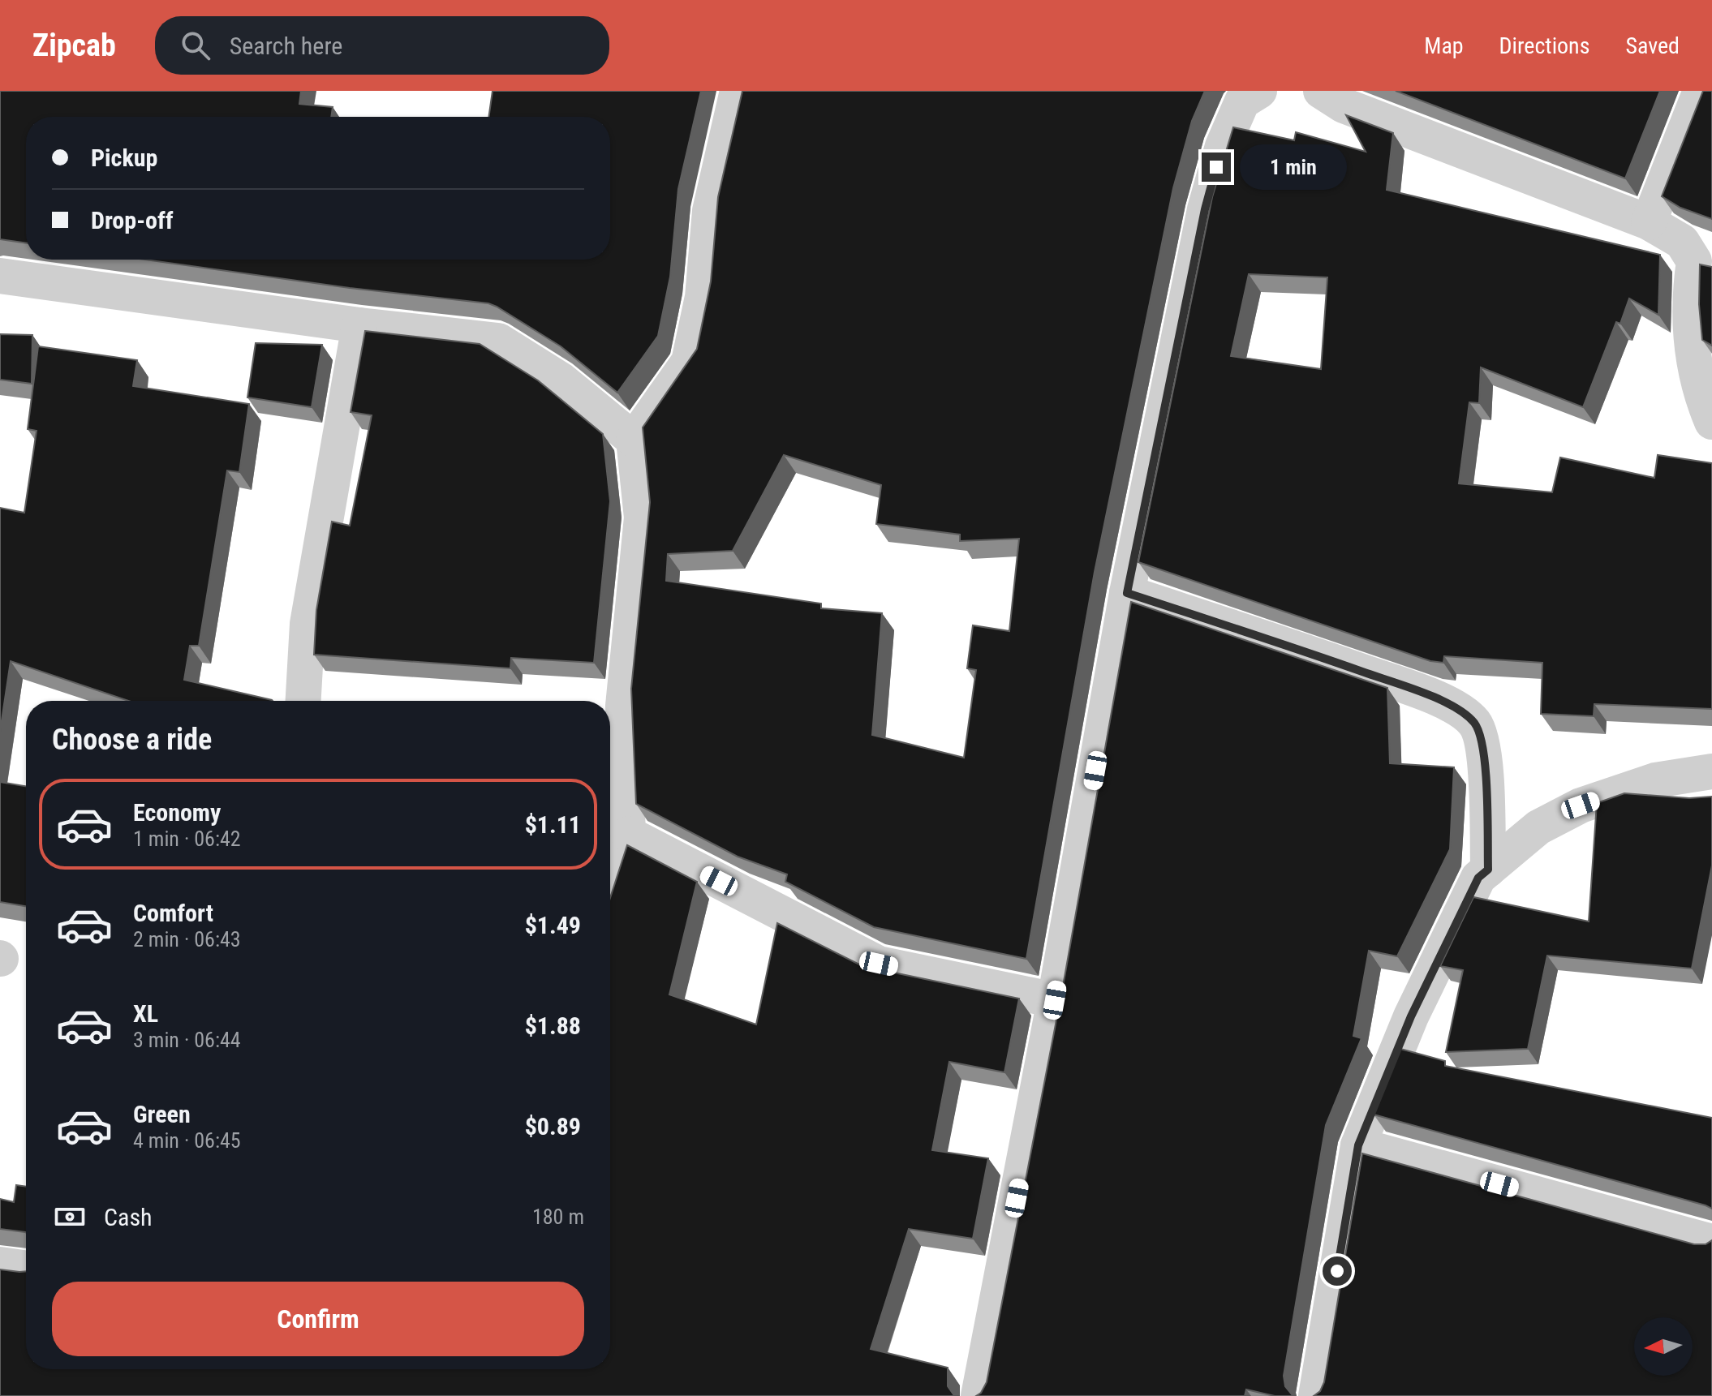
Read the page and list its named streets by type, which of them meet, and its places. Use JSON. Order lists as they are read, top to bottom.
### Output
{
  "north": "left",
  "page": {
    "header": "Zipcab",
    "search": "Search here",
    "nav": ["Map", "Directions", "Saved"],
    "banner": ["Pickup", "Drop-off"],
    "bubble": "1 min",
    "heading": "Choose a ride",
    "list": [
      {
        "name": "Economy",
        "note": "1 min · 06:42",
        "value": "$1.11"
      },
      {
        "name": "Comfort",
        "note": "2 min · 06:43",
        "value": "$1.49"
      },
      {
        "name": "XL",
        "note": "3 min · 06:44",
        "value": "$1.88"
      },
      {
        "name": "Green",
        "note": "4 min · 06:45",
        "value": "$0.89"
      }
    ],
    "pay": ["Cash", "180 m"],
    "buttons": "Confirm"
  }
}
